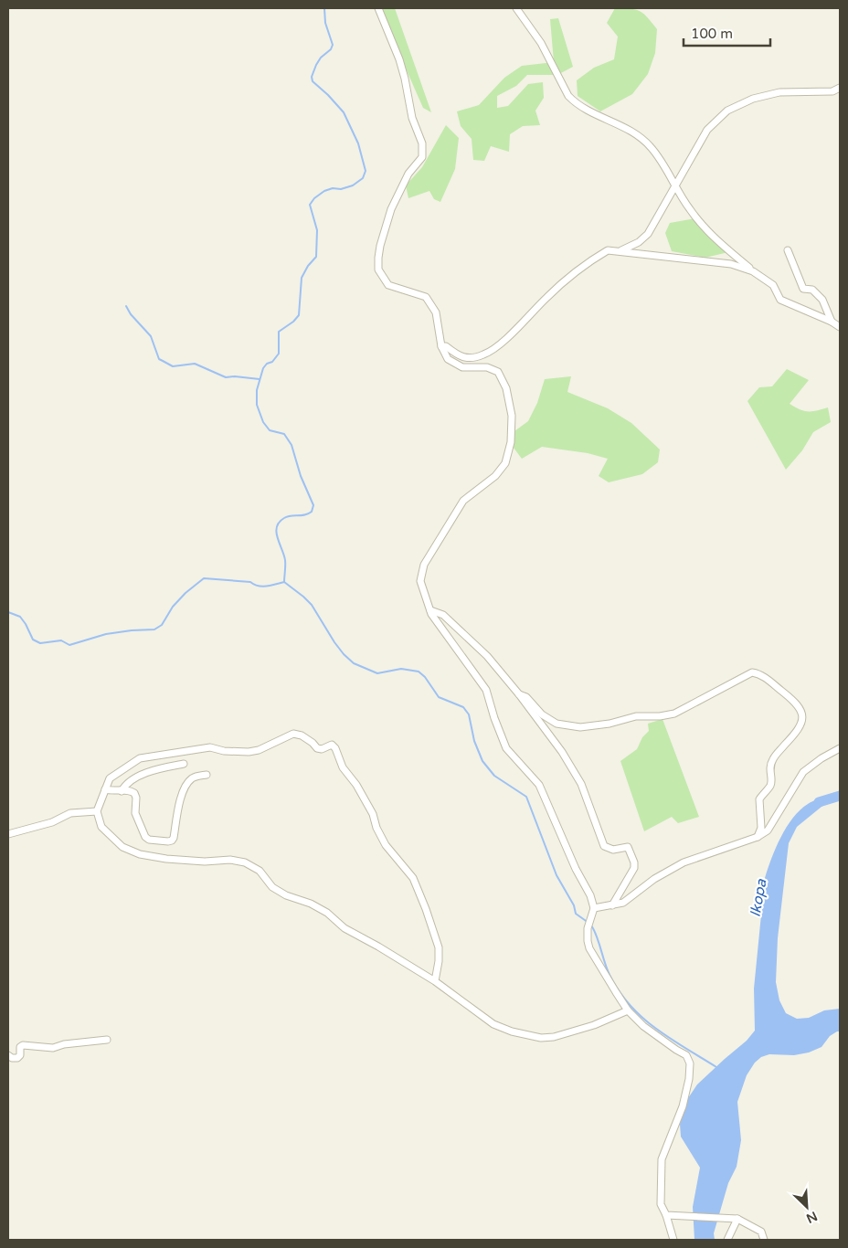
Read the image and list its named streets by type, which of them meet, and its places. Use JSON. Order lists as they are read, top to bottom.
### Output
{
  "water": ["Ikopa"],
  "scale_bar": "100 m",
  "north": "bottom right"
}
